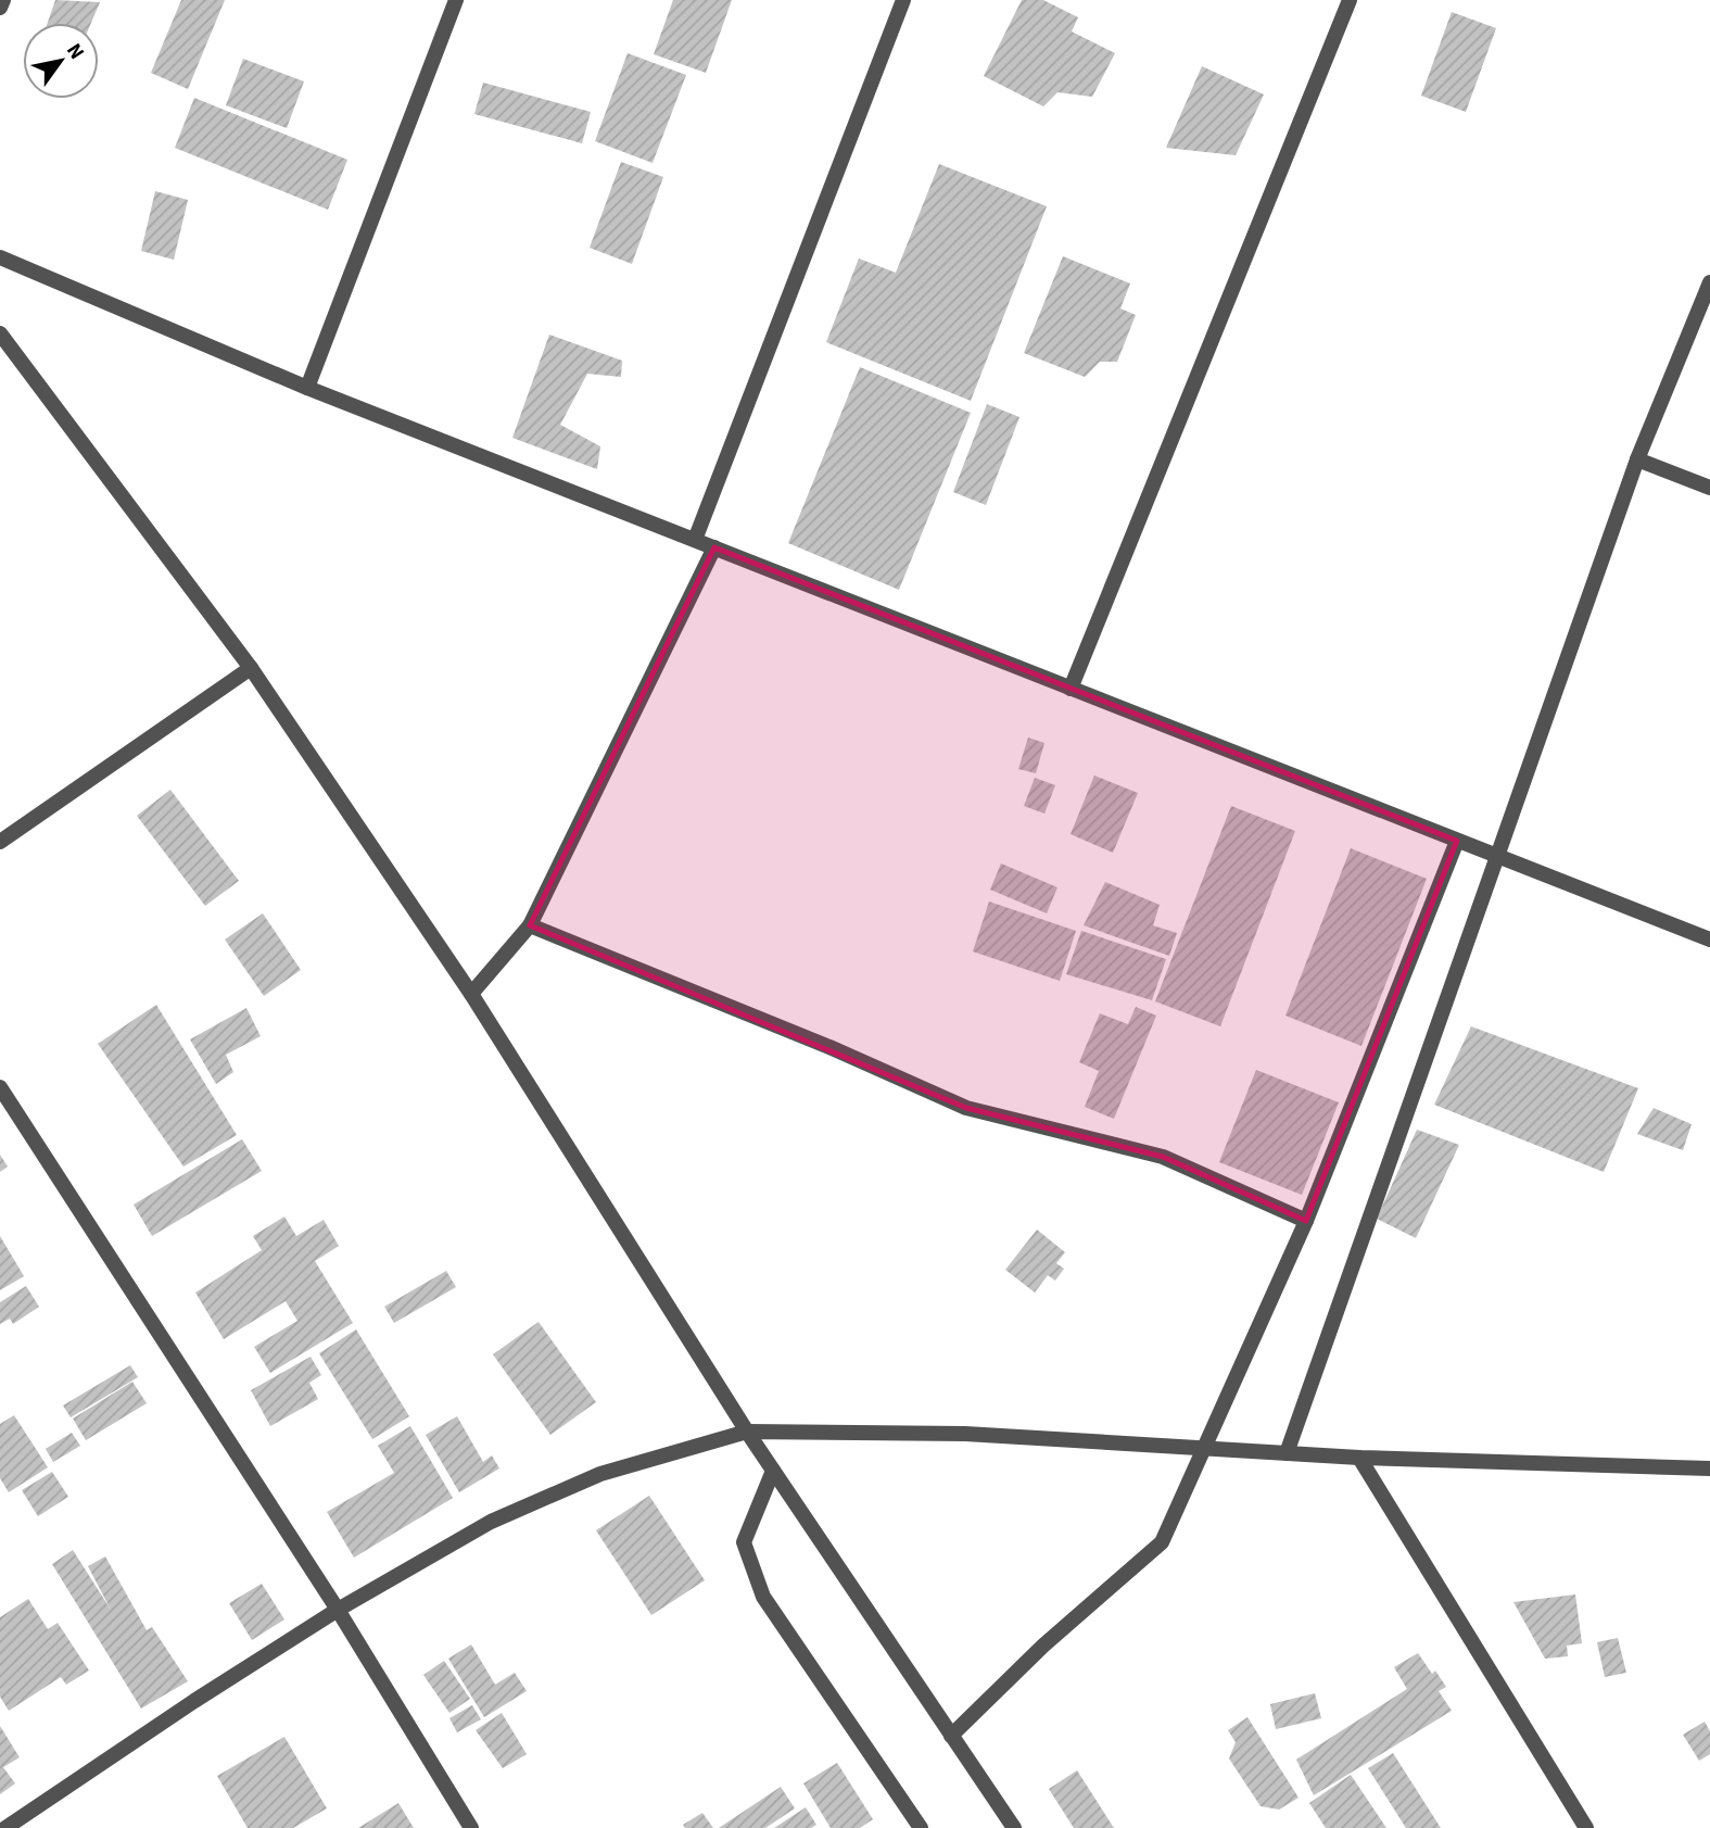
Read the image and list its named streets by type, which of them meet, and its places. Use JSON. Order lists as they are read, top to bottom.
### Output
{
  "north": "top right"
}
